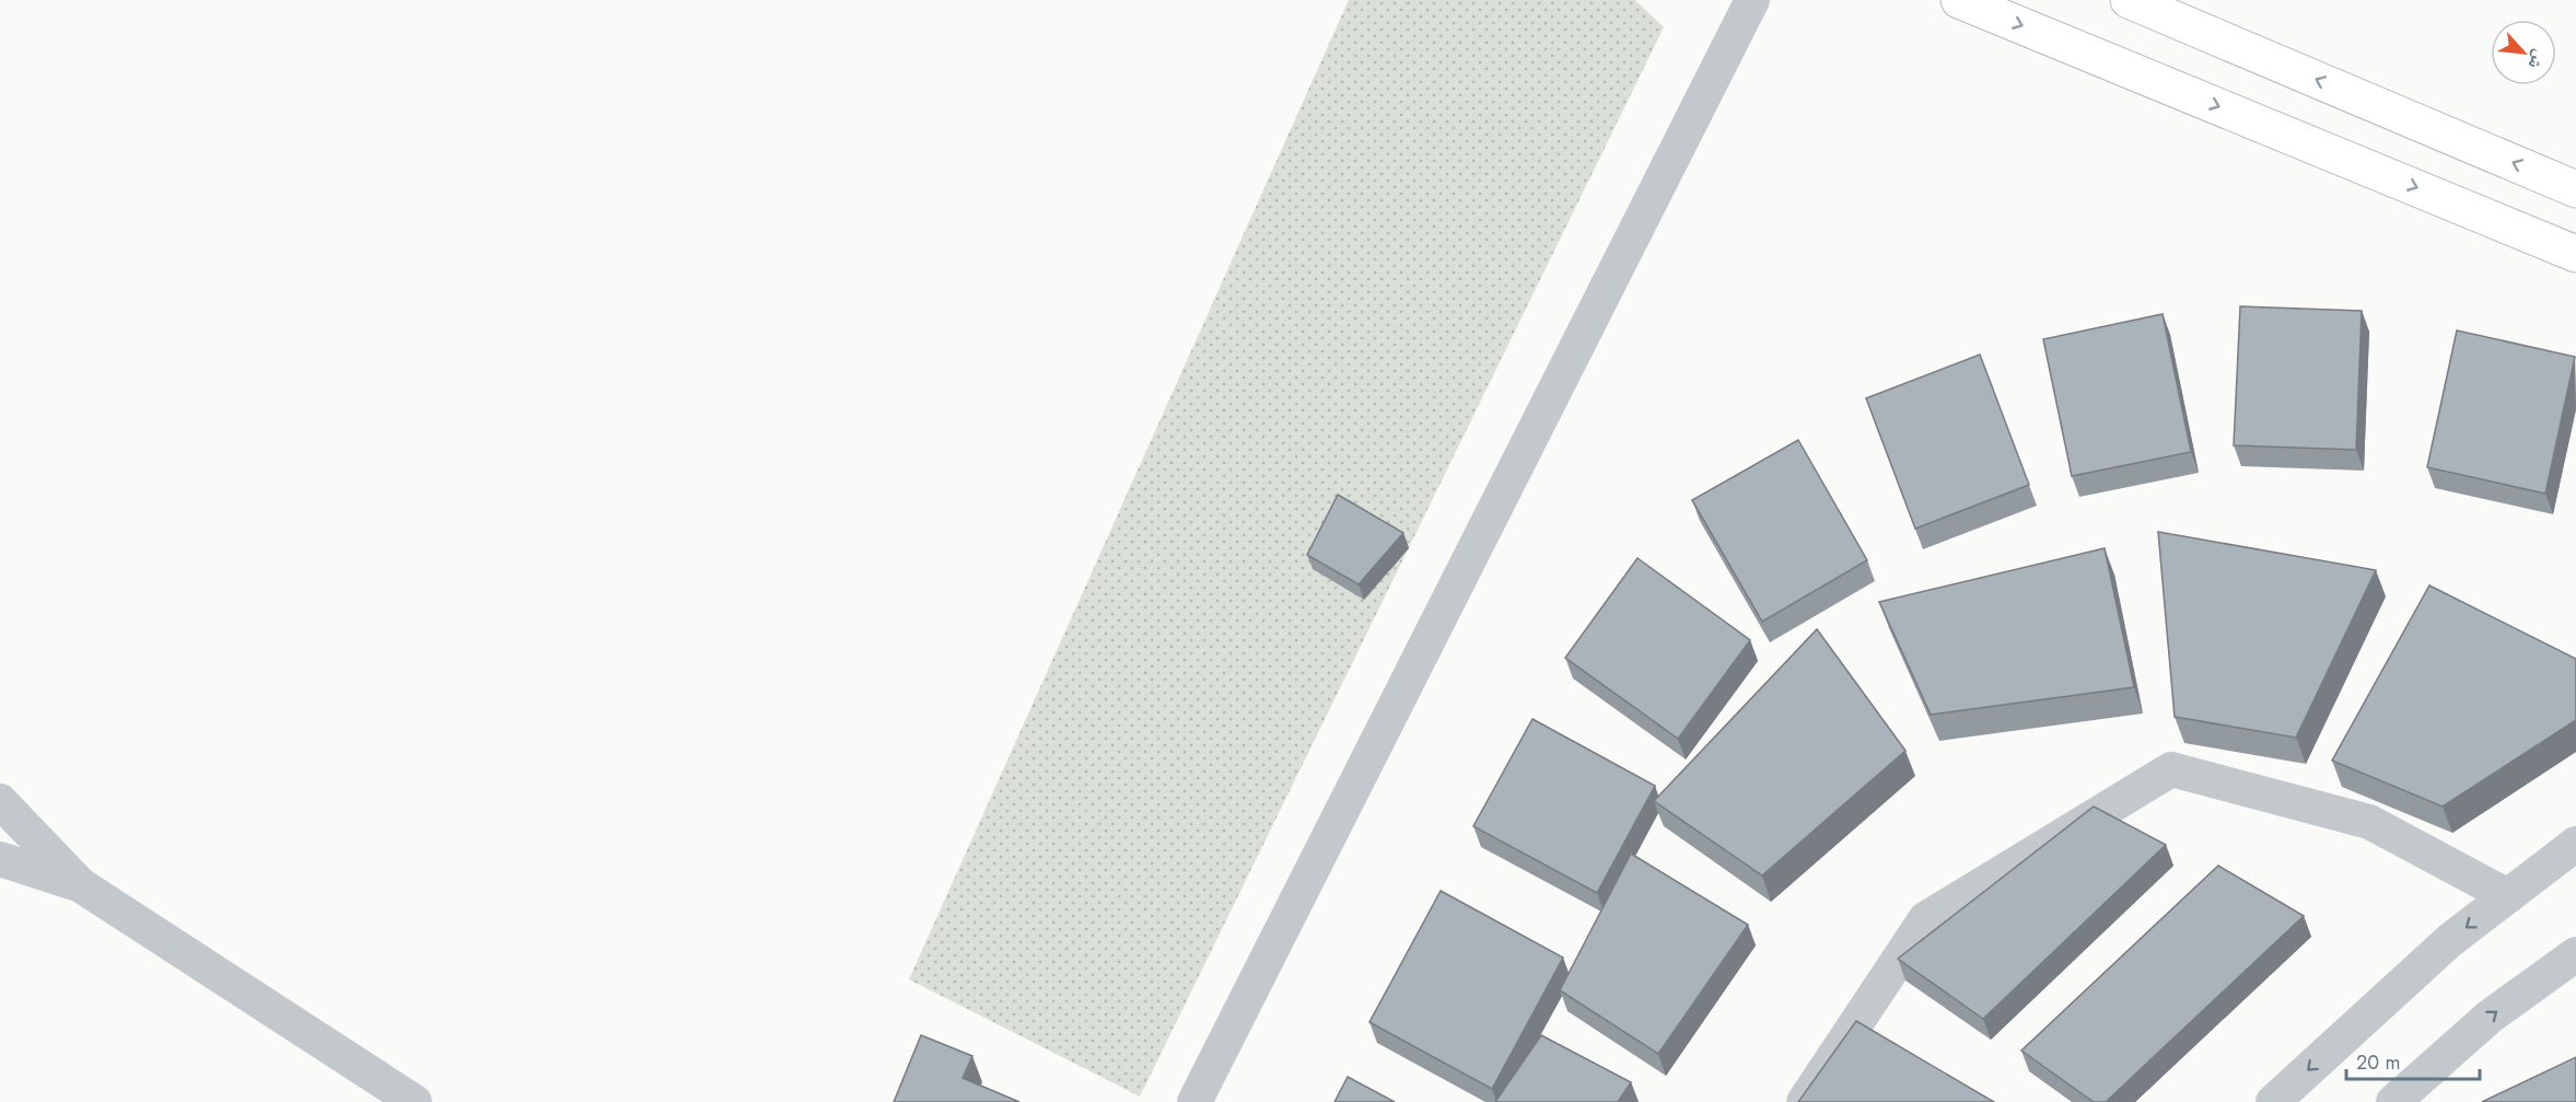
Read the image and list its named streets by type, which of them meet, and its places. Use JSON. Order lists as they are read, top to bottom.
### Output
{
  "scale_bar": "20 m",
  "north": "bottom right"
}
